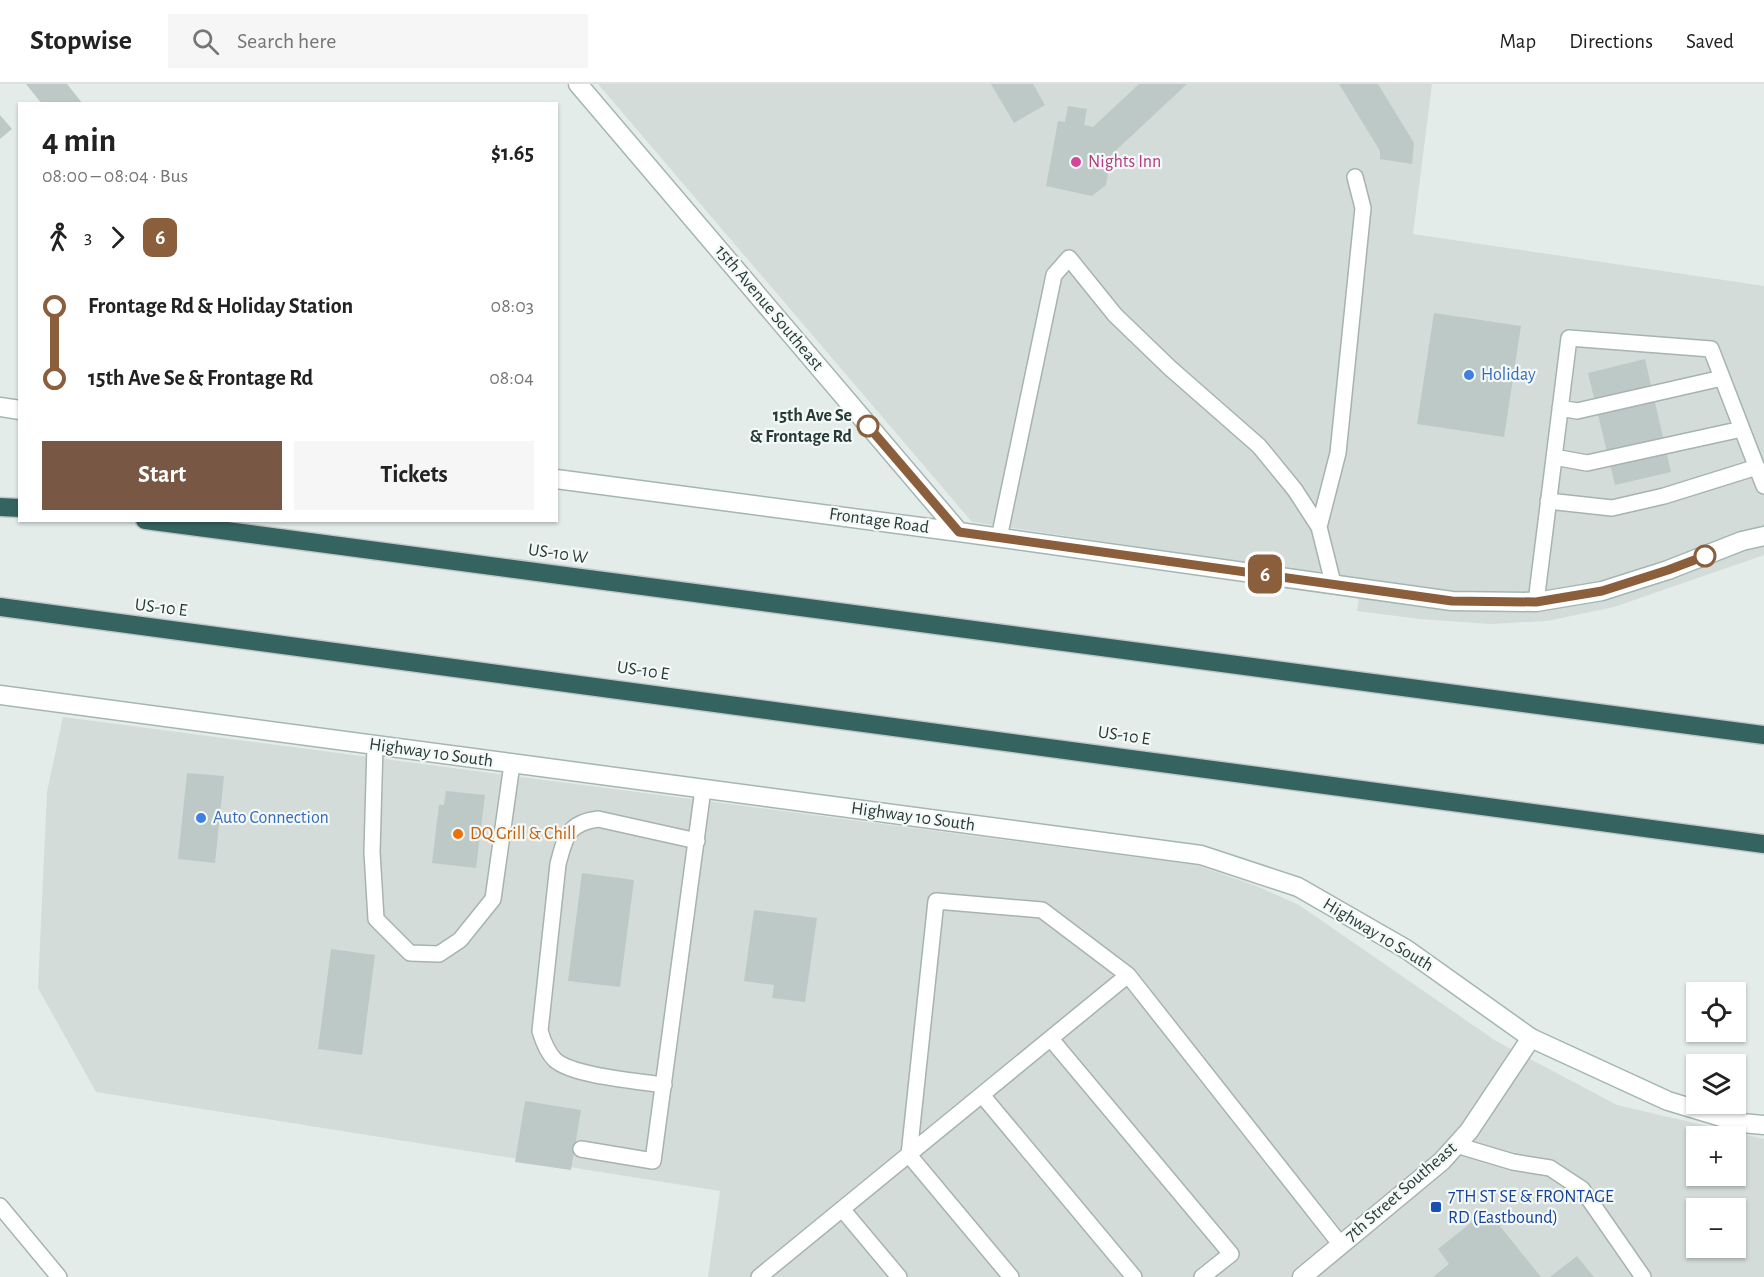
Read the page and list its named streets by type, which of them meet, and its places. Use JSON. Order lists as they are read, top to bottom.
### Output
{
  "streets": {
    "highway": ["US-10 W", "US-10 E"],
    "street": [
      "15th Avenue Southeast",
      "Frontage Road",
      "Highway 10 South",
      "7th Street Southeast"
    ]
  },
  "crossings": [
    ["15th Avenue Southeast", "Frontage Road"],
    ["Highway 10 South", "7th Street Southeast"]
  ],
  "places": {
    "other": [
      "Nights Inn",
      "Holiday",
      "15th Ave Se & Frontage Rd",
      "Auto Connection",
      "DQ Grill & Chill"
    ],
    "transit": ["7TH ST SE & FRONTAGE RD (Eastbound)"]
  },
  "lines": ["bus line 6"],
  "page": {
    "header": "Stopwise",
    "search": "Search here",
    "nav": ["Map", "Directions", "Saved"],
    "on_map": "6",
    "heading": ["4 min", "08:00 – 08:04 · Bus", "$1.65"],
    "legs": ["3", "6"],
    "list": [
      {
        "name": "Frontage Rd & Holiday Station",
        "value": "08:03"
      },
      {
        "name": "15th Ave Se & Frontage Rd",
        "value": "08:04"
      }
    ],
    "buttons": ["Start", "Tickets"],
    "map_buttons": ["+", "−"]
  }
}
